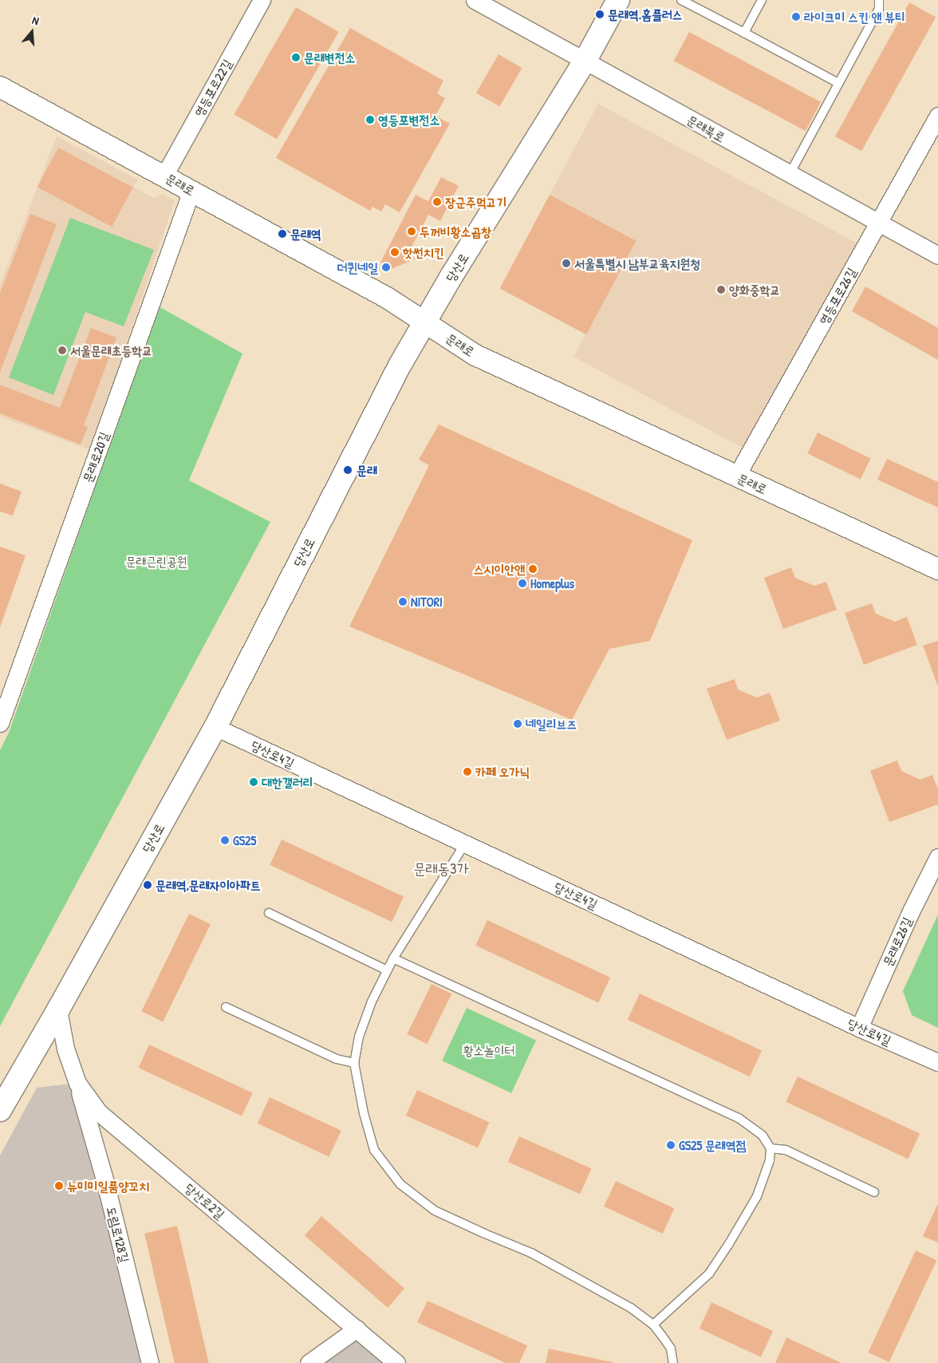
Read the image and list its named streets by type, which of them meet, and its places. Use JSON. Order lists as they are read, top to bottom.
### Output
{
  "streets": {
    "main road": ["당산로"],
    "street": [
      "영등포로22길",
      "문래북로",
      "문래로",
      "영등포로26길",
      "문래로20길",
      "당산로4길",
      "문래로26길",
      "당산로2길",
      "도림로128길"
    ]
  },
  "crossings": [
    ["영등포로22길", "문래로"],
    ["문래북로", "당산로"],
    ["문래북로", "영등포로26길"],
    ["문래로", "당산로"],
    ["문래로", "영등포로26길"],
    ["문래로", "문래로20길"],
    ["당산로", "당산로4길"],
    ["당산로", "당산로2길"],
    ["당산로4길", "문래로26길"],
    ["당산로2길", "도림로128길"]
  ],
  "districts": ["문래동3가"],
  "parks": ["문래근린공원", "황소놀이터"],
  "places": [
    "문래역.홈플러스",
    "라이크미 스킨 앤 뷰티",
    "문래변전소",
    "영등포변전소",
    "장군주먹고기",
    "두꺼비황소곱창",
    "문래역",
    "핫썬치킨",
    "서울특별시 남부교육지원청",
    "더퀸네일",
    "양화중학교",
    "서울문래초등학교",
    "문래",
    "스시이안앤",
    "Homeplus",
    "NITORI",
    "네일리브즈",
    "카페 오가닉",
    "대한갤러리",
    "GS25",
    "문래역,문래자이아파트",
    "GS25 문래역점",
    "뉴미미일품양꼬치"
  ],
  "north": "top"
}
